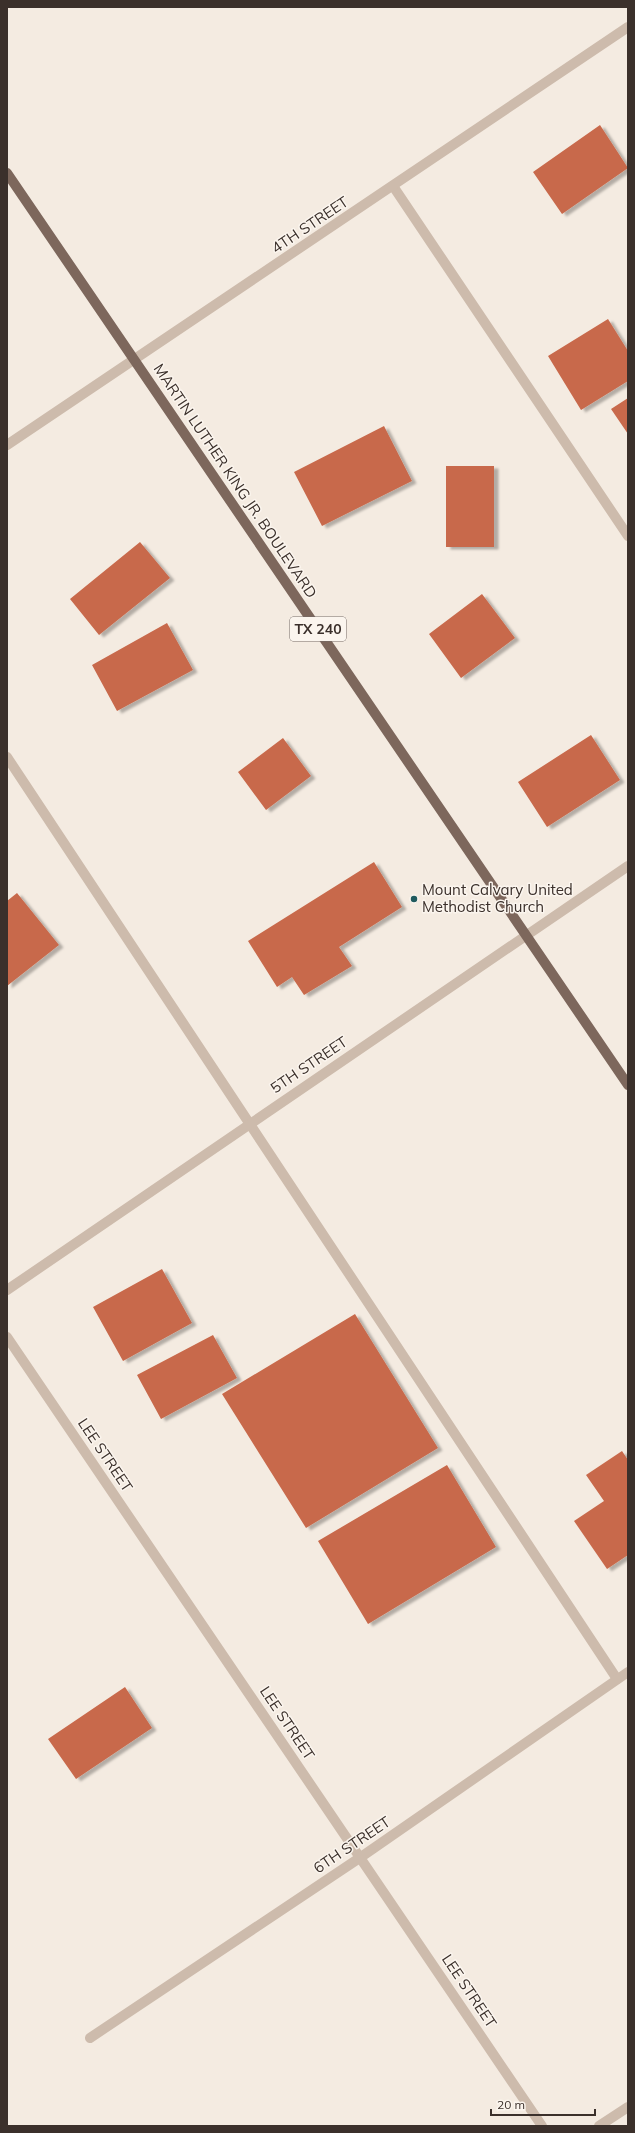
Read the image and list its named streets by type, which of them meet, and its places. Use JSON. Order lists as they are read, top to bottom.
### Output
{
  "streets": {
    "main road": ["MARTIN LUTHER KING JR. BOULEVARD", "TX 240"],
    "street": [
      "4TH STREET",
      "5TH STREET",
      "LEE STREET",
      "6TH STREET"
    ]
  },
  "crossings": [
    ["4TH STREET", "MARTIN LUTHER KING JR. BOULEVARD"],
    ["MARTIN LUTHER KING JR. BOULEVARD", "5TH STREET"],
    ["LEE STREET", "6TH STREET"]
  ],
  "places": ["Mount Calvary United Methodist Church"],
  "scale_bar": "20 m"
}
